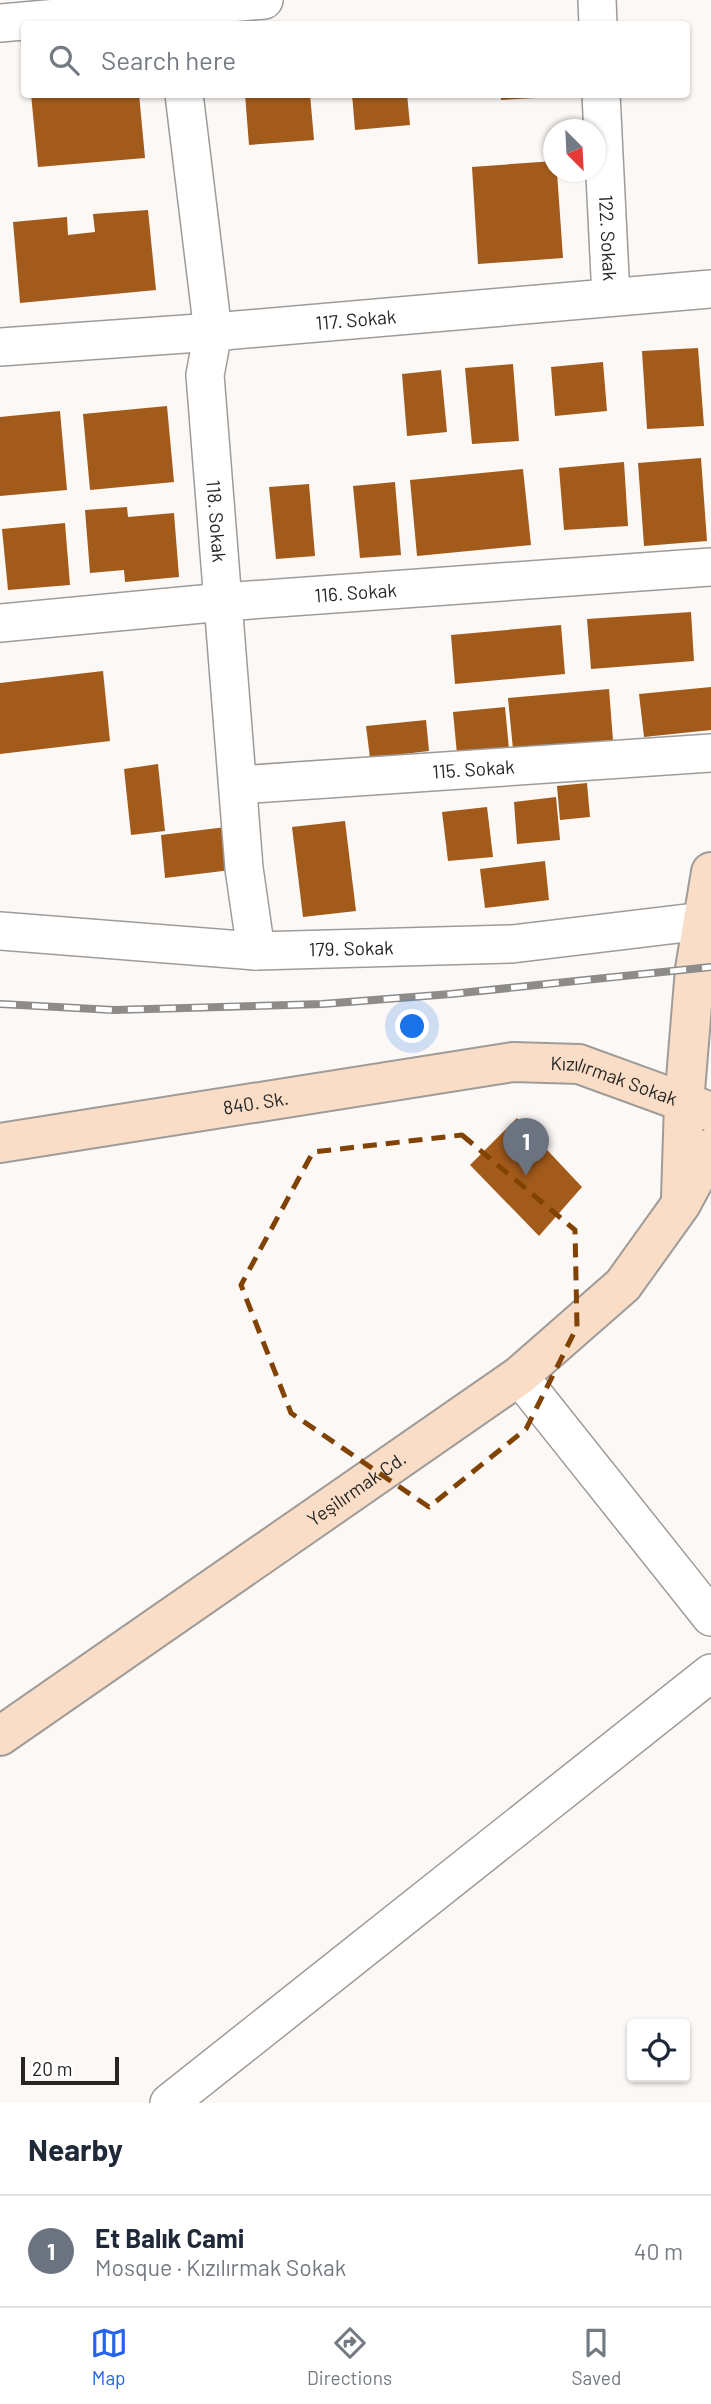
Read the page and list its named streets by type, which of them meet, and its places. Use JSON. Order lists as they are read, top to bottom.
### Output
{
  "streets": {
    "main road": ["Kızılırmak Sokak", "840. Sk.", "Yeşilırmak Cd."],
    "street": [
      "122. Sokak",
      "117. Sokak",
      "118. Sokak",
      "116. Sokak",
      "115. Sokak",
      "179. Sokak"
    ]
  },
  "crossings": [
    ["122. Sokak", "117. Sokak"],
    ["117. Sokak", "118. Sokak"],
    ["118. Sokak", "116. Sokak"],
    ["118. Sokak", "115. Sokak"],
    ["118. Sokak", "179. Sokak"],
    ["Kızılırmak Sokak", "840. Sk."]
  ],
  "scale_bar": "20 m",
  "north": "bottom right",
  "page": {
    "search": "Search here",
    "pins": "1",
    "scale": "20 m",
    "heading": "Nearby",
    "list": [
      {
        "mark": "1",
        "name": "Et Balık Cami",
        "note": "Mosque · Kızılırmak Sokak",
        "value": "40 m"
      }
    ],
    "nav": ["Map", "Directions", "Saved"]
  }
}
